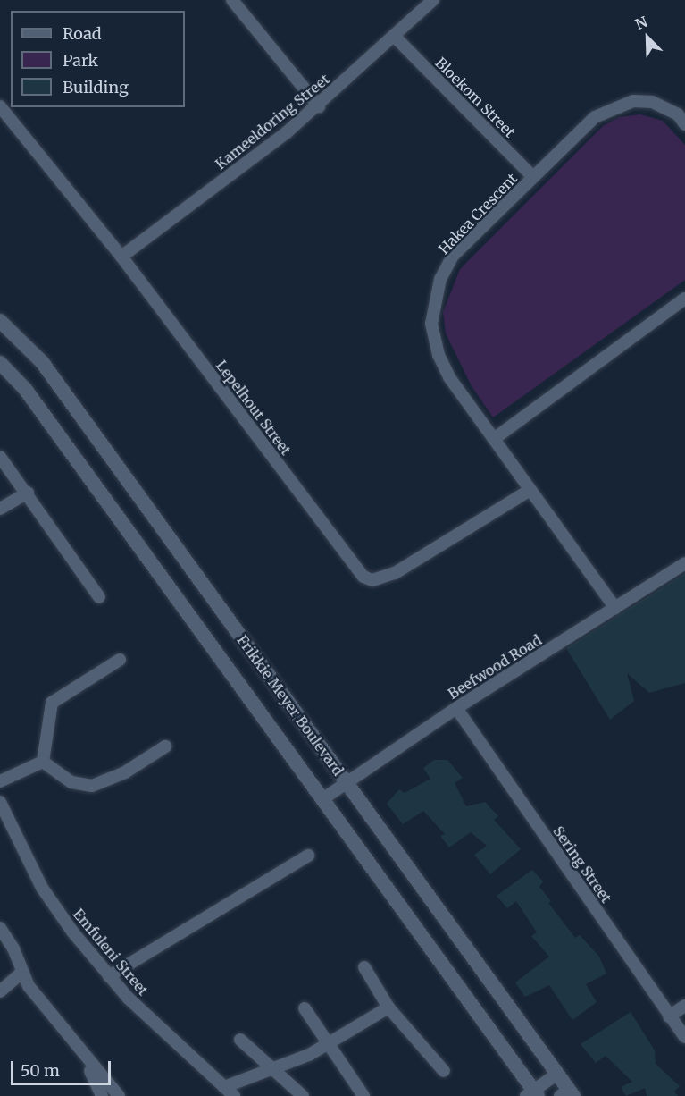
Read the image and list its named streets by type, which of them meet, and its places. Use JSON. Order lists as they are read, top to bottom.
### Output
{
  "streets": {
    "street": [
      "Bloekom Street",
      "Kameeldoring Street",
      "Hakea Crescent",
      "Lepelhout Street",
      "Beefwood Road",
      "Frikkie Meyer Boulevard",
      "Sering Street",
      "Emfuleni Street"
    ]
  },
  "crossings": [
    ["Bloekom Street", "Kameeldoring Street"],
    ["Bloekom Street", "Hakea Crescent"],
    ["Kameeldoring Street", "Lepelhout Street"],
    ["Hakea Crescent", "Lepelhout Street"],
    ["Hakea Crescent", "Beefwood Road"],
    ["Beefwood Road", "Frikkie Meyer Boulevard"],
    ["Beefwood Road", "Sering Street"]
  ],
  "legend": ["Road", "Park", "Building"],
  "scale_bar": "50 m",
  "north": "top left"
}
